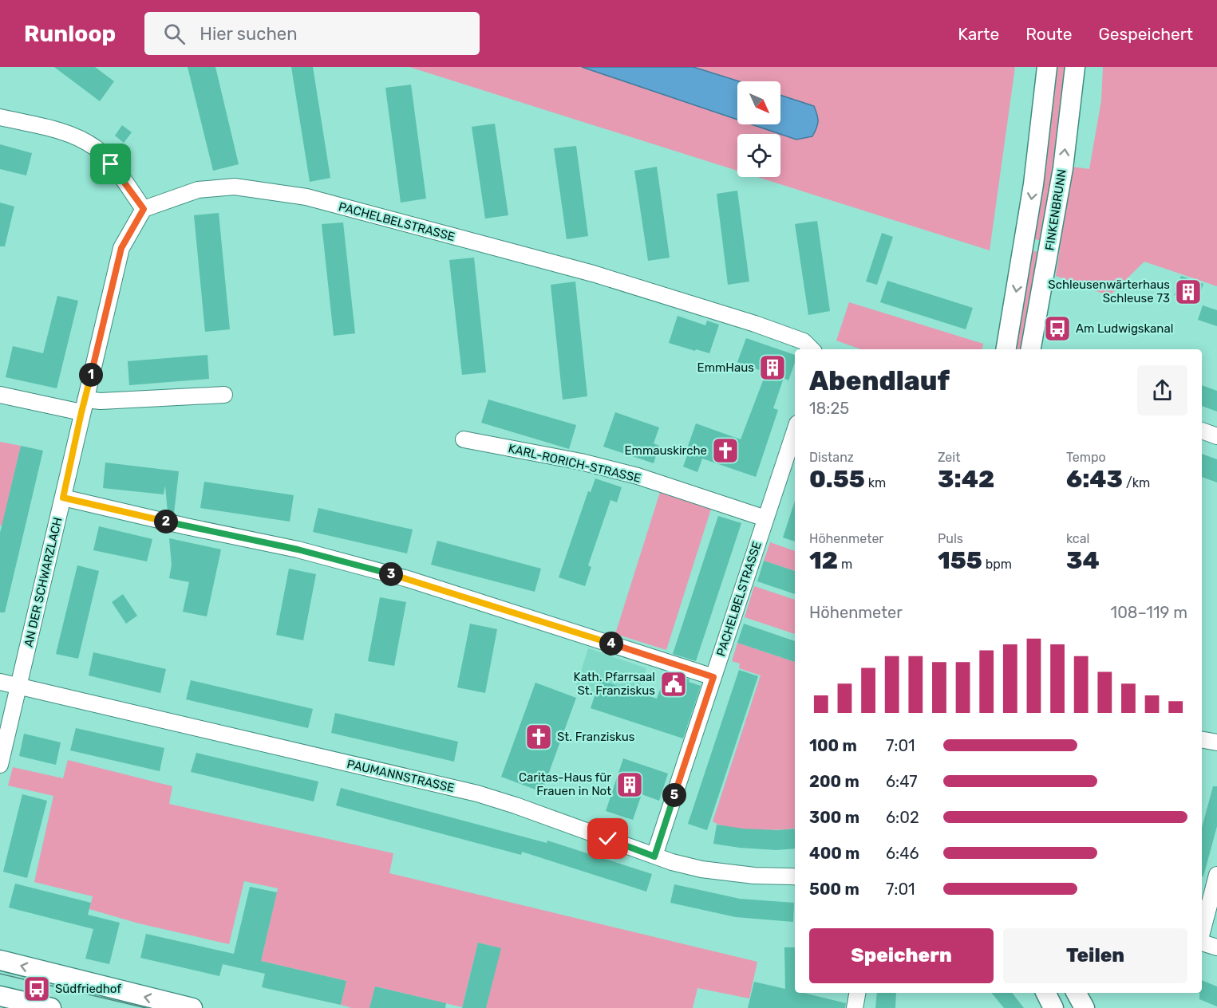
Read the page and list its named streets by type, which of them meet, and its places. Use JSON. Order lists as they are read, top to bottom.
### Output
{
  "streets": {
    "main road": ["FINKENBRUNN"],
    "street": [
      "PACHELBELSTRASSE",
      "KARL-RORICH-STRASSE",
      "AN DER SCHWARZLACH",
      "PAUMANNSTRASSE"
    ]
  },
  "crossings": [
    ["PACHELBELSTRASSE", "KARL-RORICH-STRASSE"],
    ["PACHELBELSTRASSE", "AN DER SCHWARZLACH"],
    ["PACHELBELSTRASSE", "PAUMANNSTRASSE"],
    ["AN DER SCHWARZLACH", "PAUMANNSTRASSE"]
  ],
  "places": {
    "building": ["Schleusenwärterhaus Schleuse 73", "EmmHaus", "Caritas-Haus für Frauen in Not"],
    "bus stop": ["Am Ludwigskanal", "Südfriedhof"],
    "church": ["Emmauskirche", "St. Franziskus"],
    "public building": ["Kath. Pfarrsaal St. Franziskus"]
  },
  "north": "bottom right",
  "page": {
    "header": "Runloop",
    "search": "Hier suchen",
    "nav": ["Karte", "Route", "Gespeichert"],
    "heading": ["Abendlauf", "18:25"],
    "pins": [
      "1",
      "2",
      "3",
      "4",
      "5"
    ],
    "stats": [
      ["Distanz", "0.55 km"],
      ["Zeit", "3:42"],
      ["Tempo", "6:43 /km"],
      ["Höhenmeter", "12 m"],
      ["Puls", "155 bpm"],
      ["kcal", "34"]
    ],
    "chart": ["Höhenmeter", "108–119 m"],
    "list": [
      {
        "name": "100 m",
        "note": "7:01"
      },
      {
        "name": "200 m",
        "note": "6:47"
      },
      {
        "name": "300 m",
        "note": "6:02"
      },
      {
        "name": "400 m",
        "note": "6:46"
      },
      {
        "name": "500 m",
        "note": "7:01"
      }
    ],
    "buttons": ["Speichern", "Teilen"]
  }
}
